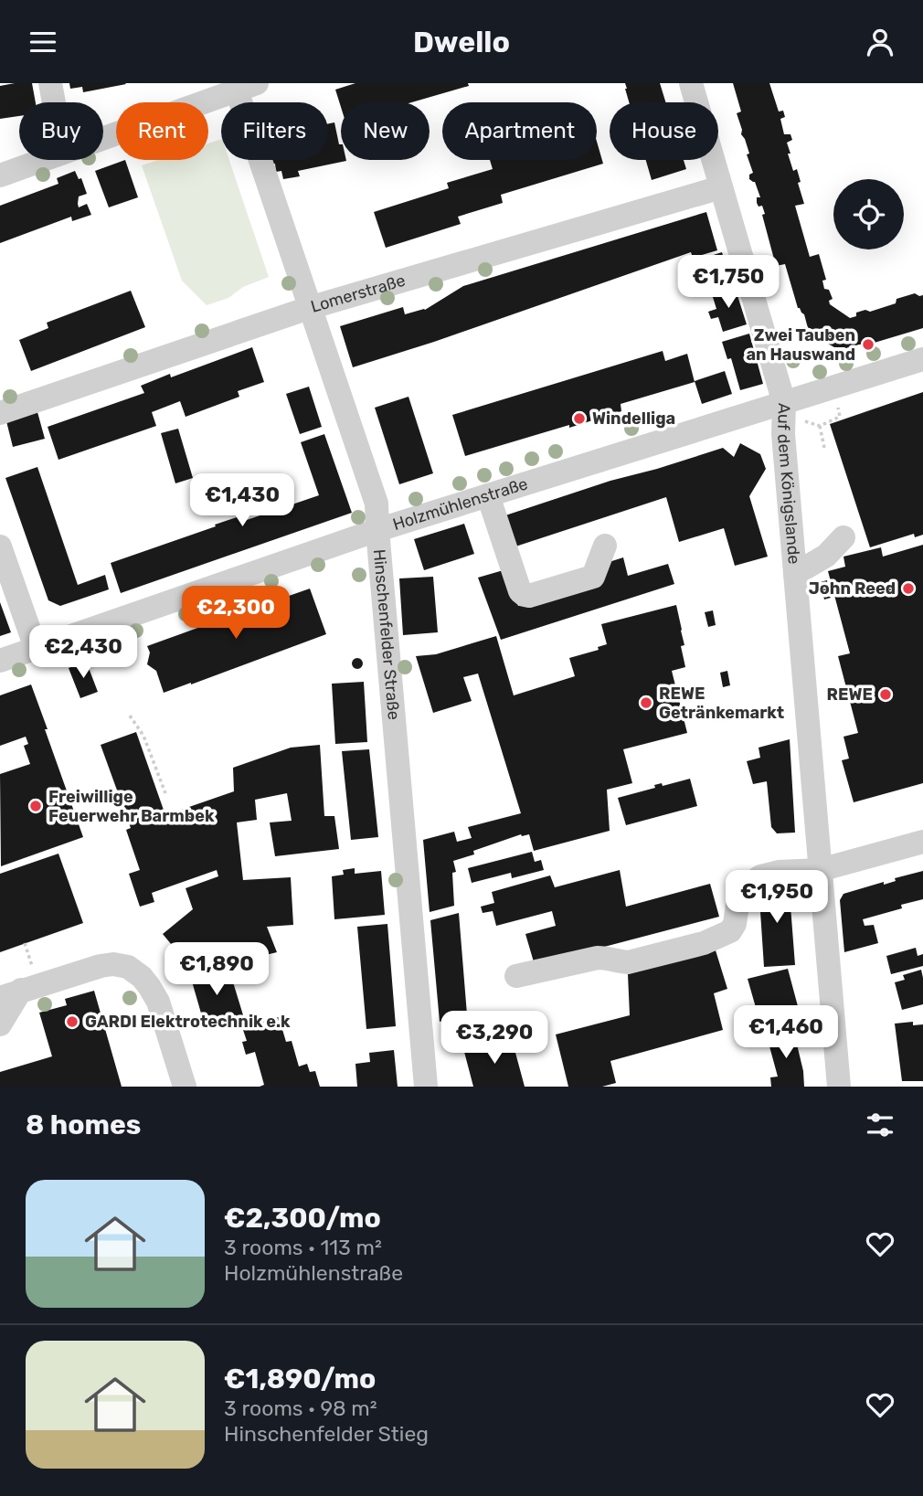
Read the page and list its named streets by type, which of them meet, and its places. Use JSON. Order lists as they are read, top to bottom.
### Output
{
  "streets": {
    "street": [
      "Lomerstraße",
      "Auf dem Königslande",
      "Holzmühlenstraße",
      "Hinschenfelder Straße"
    ]
  },
  "crossings": [
    ["Lomerstraße", "Auf dem Königslande"],
    ["Lomerstraße", "Hinschenfelder Straße"],
    ["Auf dem Königslande", "Holzmühlenstraße"],
    ["Holzmühlenstraße", "Hinschenfelder Straße"]
  ],
  "places": [
    "Zwei Tauben an Hauswand",
    "Windelliga",
    "John Reed",
    "REWE",
    "REWE Getränkemarkt",
    "Freiwillige Feuerwehr Barmbek",
    "GARDI Elektrotechnik e.k"
  ],
  "page": {
    "header": "Dwello",
    "chip": [
      "Buy",
      "Rent",
      "Filters",
      "New",
      "Apartment",
      "House"
    ],
    "price": [
      "€1,750",
      "€1,430",
      "€2,300",
      "€2,430",
      "€1,950",
      "€1,890",
      "€1,460",
      "€3,290"
    ],
    "heading": "8 homes",
    "list": [
      {
        "name": "€2,300/mo",
        "note": "3 rooms · 113 m² · Holzmühlenstraße"
      },
      {
        "name": "€1,890/mo",
        "note": "3 rooms · 98 m² · Hinschenfelder Stieg"
      }
    ]
  }
}
